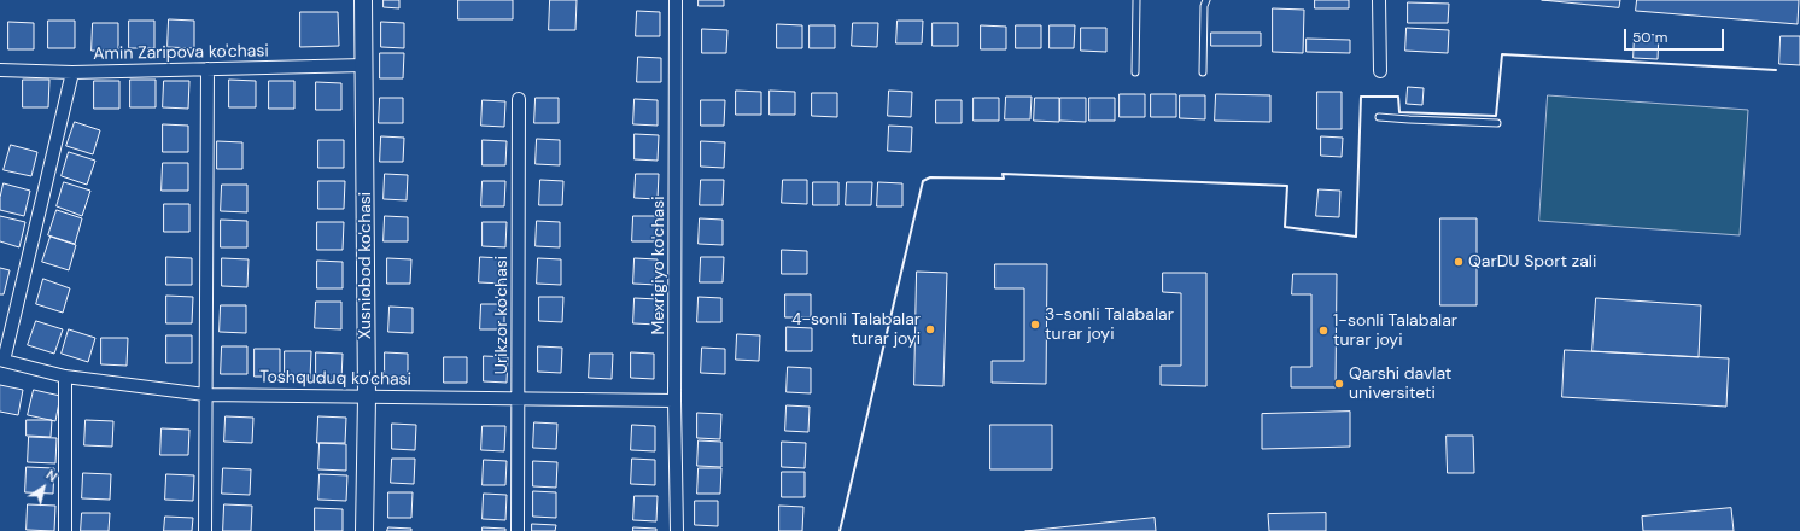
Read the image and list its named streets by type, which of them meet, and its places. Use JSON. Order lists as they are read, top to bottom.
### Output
{
  "streets": {
    "street": [
      "Amin Zaripova ko'chasi",
      "Xusniobod ko'chasi",
      "Mexrigiyo ko'chasi",
      "Urikzor ko'chasi",
      "Toshquduq ko'chasi"
    ]
  },
  "crossings": [
    ["Amin Zaripova ko'chasi", "Xusniobod ko'chasi"],
    ["Xusniobod ko'chasi", "Toshquduq ko'chasi"],
    ["Mexrigiyo ko'chasi", "Toshquduq ko'chasi"],
    ["Urikzor ko'chasi", "Toshquduq ko'chasi"]
  ],
  "places": [
    "QarDU Sport zali",
    "3-sonli Talabalar turar joyi",
    "4-sonli Talabalar turar joyi",
    "1-sonli Talabalar turar joyi",
    "Qarshi davlat universiteti"
  ],
  "scale_bar": "50 m",
  "north": "top right"
}
